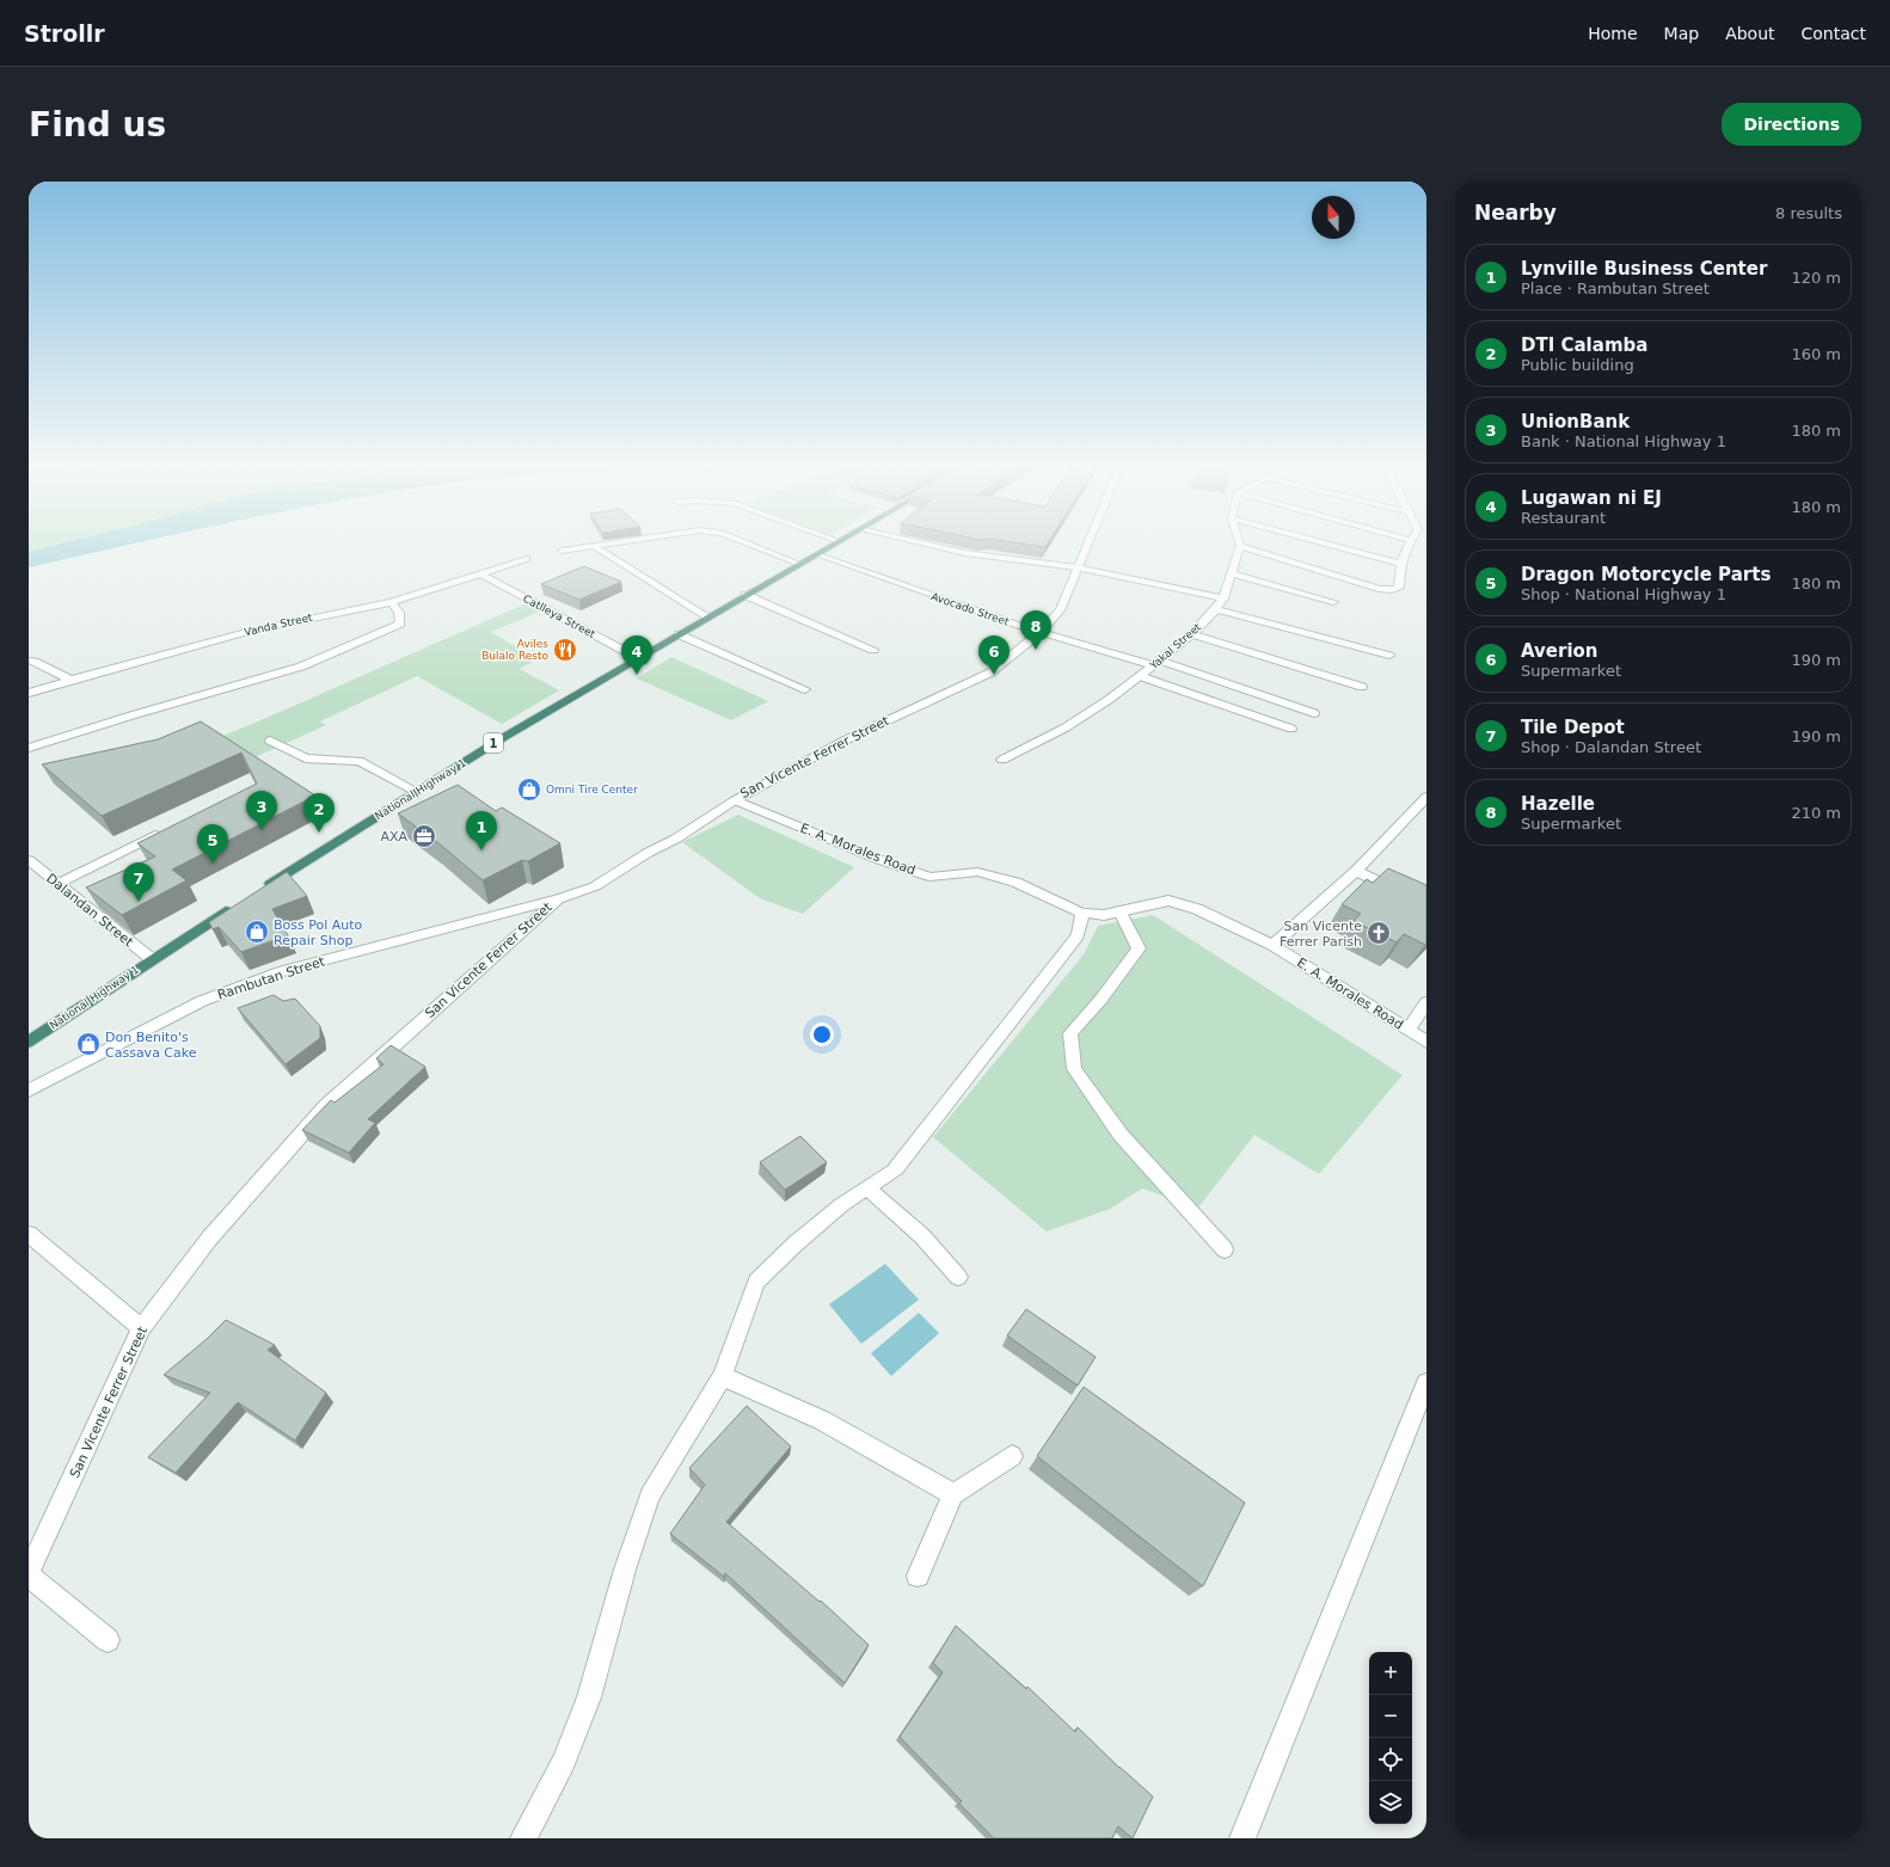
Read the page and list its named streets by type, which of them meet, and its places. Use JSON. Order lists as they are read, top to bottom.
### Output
{
  "streets": {
    "highway": ["1", "National Highway 1"],
    "street": [
      "Avocado Street",
      "Catlleya Street",
      "Vanda Street",
      "Yakal Street",
      "San Vicente Ferrer Street",
      "E. A. Morales Road",
      "Dalandan Street",
      "Rambutan Street"
    ]
  },
  "crossings": [
    ["Avocado Street", "Yakal Street"],
    ["Avocado Street", "San Vicente Ferrer Street"],
    ["Avocado Street", "National Highway 1"],
    ["Catlleya Street", "Vanda Street"],
    ["Catlleya Street", "National Highway 1"],
    ["San Vicente Ferrer Street", "E. A. Morales Road"],
    ["San Vicente Ferrer Street", "Rambutan Street"],
    ["National Highway 1", "Dalandan Street"]
  ],
  "places": {
    "restaurant": ["Aviles Bulalo Resto"],
    "shop": ["Omni Tire Center", "Boss Pol Auto Repair Shop", "Don Benito's Cassava Cake"],
    "office": ["AXA"],
    "church": ["San Vicente Ferrer Parish"]
  },
  "north": "top",
  "page": {
    "header": "Strollr",
    "nav": [
      "Home",
      "Map",
      "About",
      "Contact"
    ],
    "buttons": "Directions",
    "title": "Find us",
    "heading": ["Nearby", "8 results"],
    "list": [
      {
        "mark": "1",
        "name": "Lynville Business Center",
        "note": "Place · Rambutan Street",
        "value": "120 m"
      },
      {
        "mark": "2",
        "name": "DTI Calamba",
        "note": "Public building",
        "value": "160 m"
      },
      {
        "mark": "3",
        "name": "UnionBank",
        "note": "Bank · National Highway 1",
        "value": "180 m"
      },
      {
        "mark": "4",
        "name": "Lugawan ni EJ",
        "note": "Restaurant",
        "value": "180 m"
      },
      {
        "mark": "5",
        "name": "Dragon Motorcycle Parts",
        "note": "Shop · National Highway 1",
        "value": "180 m"
      },
      {
        "mark": "6",
        "name": "Averion",
        "note": "Supermarket",
        "value": "190 m"
      },
      {
        "mark": "7",
        "name": "Tile Depot",
        "note": "Shop · Dalandan Street",
        "value": "190 m"
      },
      {
        "mark": "8",
        "name": "Hazelle",
        "note": "Supermarket",
        "value": "210 m"
      }
    ],
    "pins": [
      "8",
      "4",
      "6",
      "3",
      "2",
      "1",
      "5",
      "7"
    ],
    "map_buttons": ["+", "−"]
  }
}
